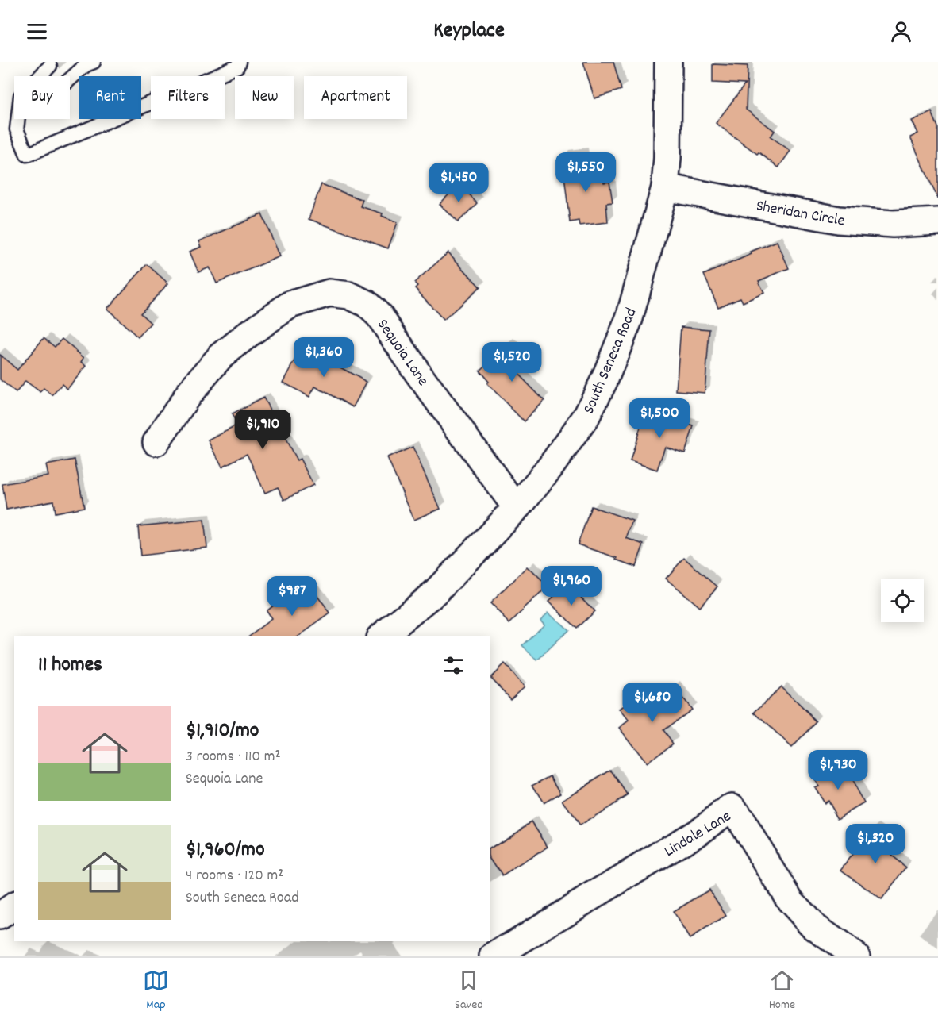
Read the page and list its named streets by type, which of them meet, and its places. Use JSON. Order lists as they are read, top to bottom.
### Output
{
  "streets": {
    "street": [
      "Sheridan Circle",
      "Sequoia Lane",
      "South Seneca Road",
      "Lindale Lane"
    ]
  },
  "crossings": [
    ["Sheridan Circle", "South Seneca Road"],
    ["Sequoia Lane", "South Seneca Road"]
  ],
  "page": {
    "header": "Keyplace",
    "chip": [
      "Buy",
      "Rent",
      "Filters",
      "New",
      "Apartment"
    ],
    "price": [
      "$1,550",
      "$1,450",
      "$1,360",
      "$1,520",
      "$1,500",
      "$1,910",
      "$1,960",
      "$987",
      "$1,680",
      "$1,930",
      "$1,320"
    ],
    "heading": "11 homes",
    "list": [
      {
        "name": "$1,910/mo",
        "note": "3 rooms · 110 m² · Sequoia Lane"
      },
      {
        "name": "$1,960/mo",
        "note": "4 rooms · 120 m² · South Seneca Road"
      }
    ],
    "tabs": ["Map", "Saved", "Home"]
  }
}
